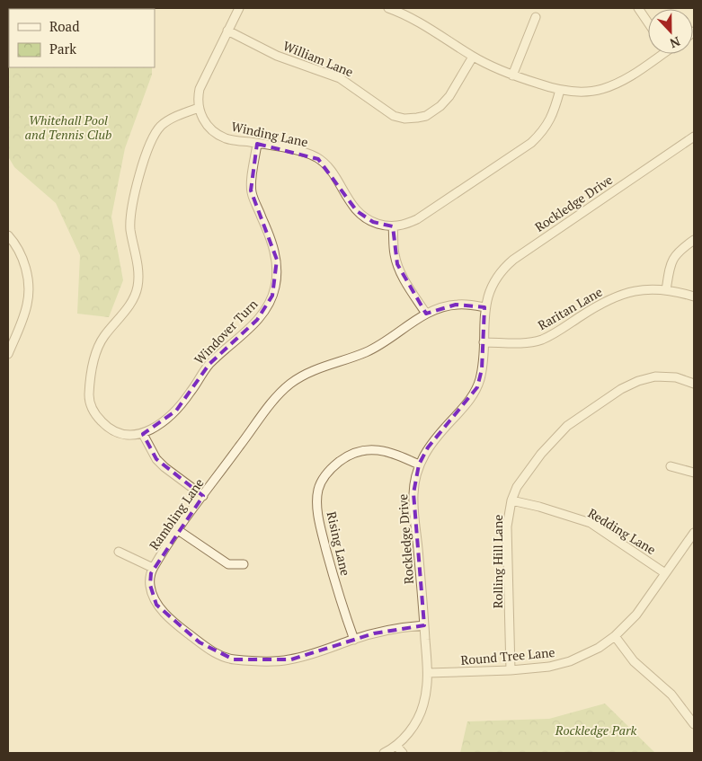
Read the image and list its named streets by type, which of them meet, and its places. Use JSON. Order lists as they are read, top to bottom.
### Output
{
  "streets": {
    "street": [
      "William Lane",
      "Winding Lane",
      "Rockledge Drive",
      "Raritan Lane",
      "Windover Turn",
      "Rambling Lane",
      "Redding Lane",
      "Rising Lane",
      "Rolling Hill Lane",
      "Round Tree Lane"
    ]
  },
  "crossings": [
    ["Winding Lane", "Windover Turn"],
    ["Rockledge Drive", "Raritan Lane"],
    ["Rockledge Drive", "Rambling Lane"],
    ["Rockledge Drive", "Rising Lane"],
    ["Rockledge Drive", "Round Tree Lane"],
    ["Rambling Lane", "Rising Lane"],
    ["Redding Lane", "Rolling Hill Lane"],
    ["Redding Lane", "Round Tree Lane"],
    ["Rolling Hill Lane", "Round Tree Lane"]
  ],
  "parks": ["Whitehall Pool and Tennis Club", "Rockledge Park"],
  "legend": ["Road", "Park"],
  "north": "bottom"
}
